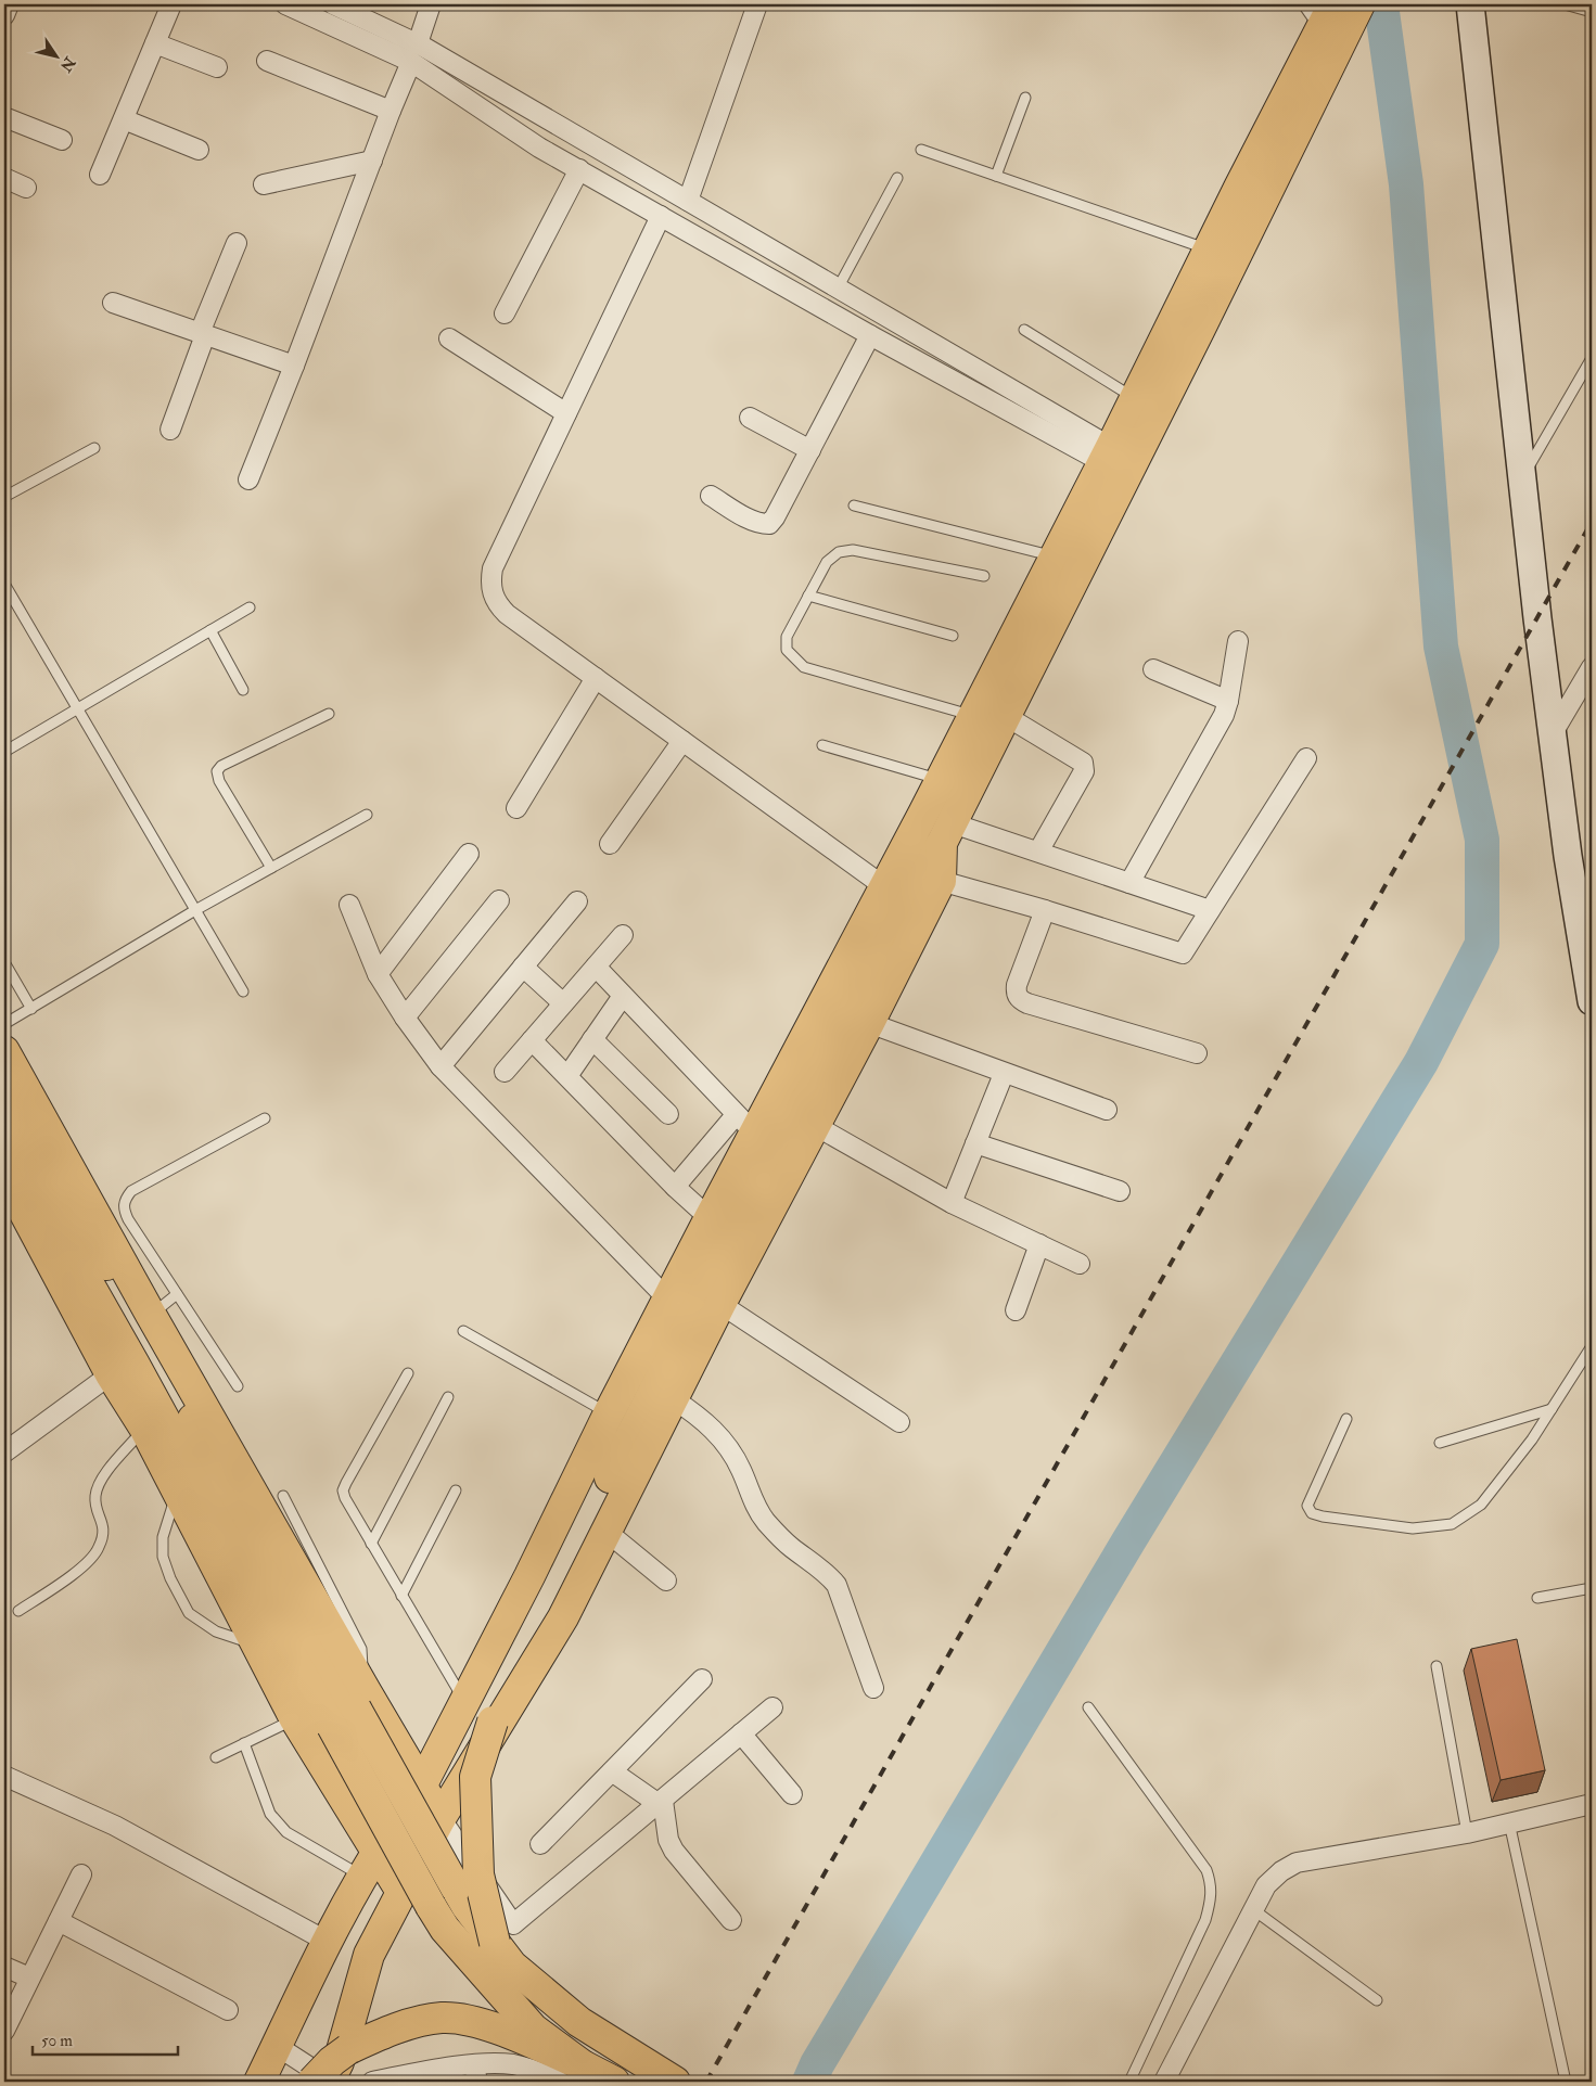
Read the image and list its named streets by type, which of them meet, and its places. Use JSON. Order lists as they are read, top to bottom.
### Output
{
  "scale_bar": "50 m",
  "north": "bottom right"
}
